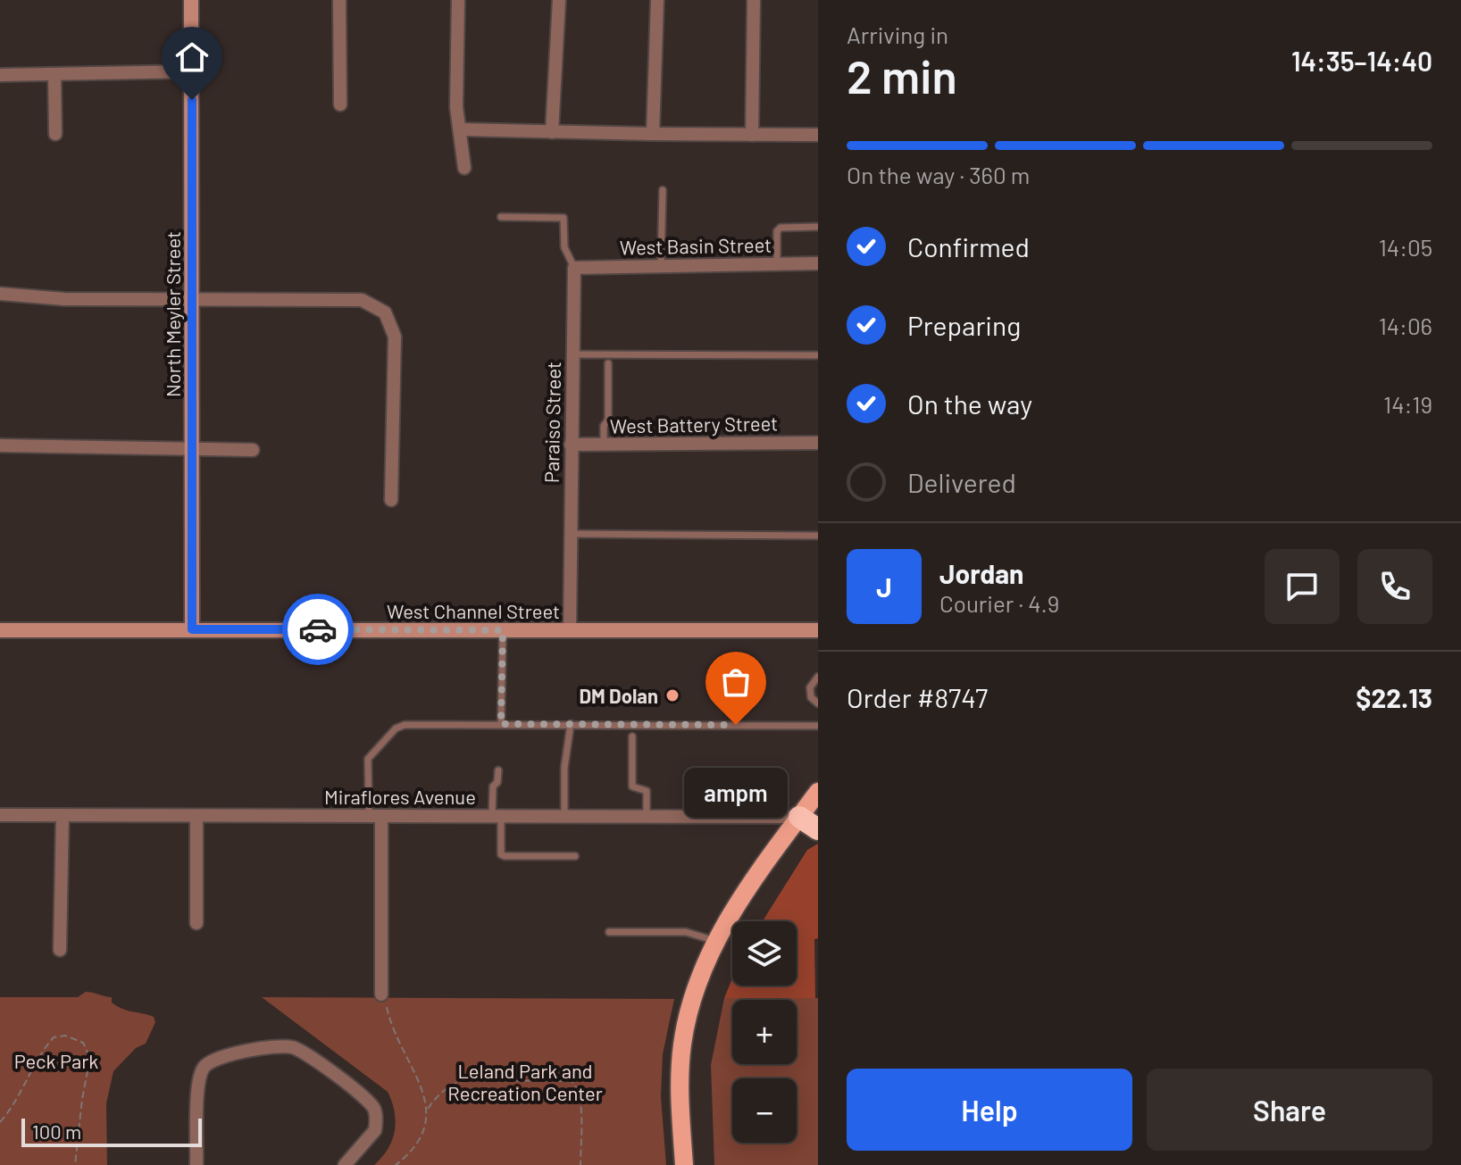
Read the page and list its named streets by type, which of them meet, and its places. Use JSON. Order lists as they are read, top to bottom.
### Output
{
  "streets": {
    "street": [
      "West Basin Street",
      "North Meyler Street",
      "Paraiso Street",
      "West Battery Street",
      "West Channel Street",
      "Miraflores Avenue"
    ]
  },
  "crossings": [
    ["West Basin Street", "Paraiso Street"],
    ["North Meyler Street", "West Channel Street"],
    ["Paraiso Street", "West Battery Street"],
    ["Paraiso Street", "West Channel Street"]
  ],
  "parks": ["Peck Park", "Leland Park and Recreation Center"],
  "places": ["DM Dolan", "ampm"],
  "scale_bar": "100 m",
  "page": {
    "heading": ["2 min", "Arriving in", "14:35–14:40"],
    "panel": [
      "Jordan",
      "Courier · 4.9",
      "Order #8747",
      "$22.13"
    ],
    "bar": "On the way · 360 m",
    "list": [
      ["Confirmed", "14:05"],
      ["Preparing", "14:06"],
      ["On the way", "14:19"],
      "Delivered"
    ],
    "round": "J",
    "bubble": "ampm",
    "map_buttons": ["+", "−"],
    "buttons": ["Help", "Share"],
    "scale": "100 m"
  }
}
